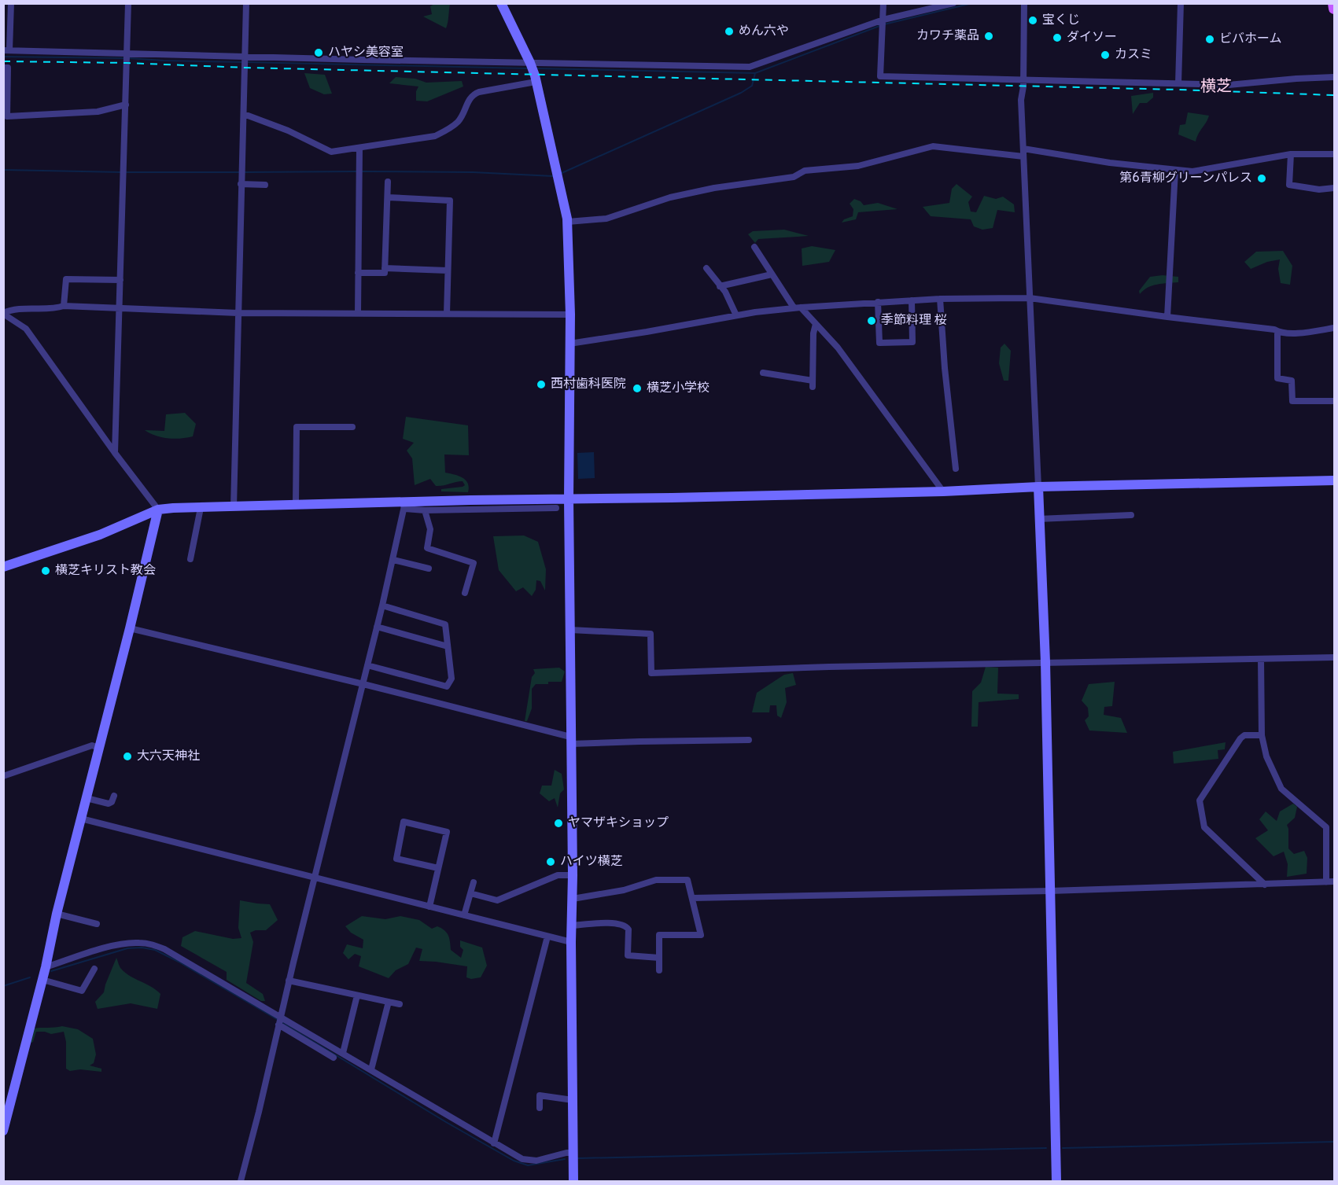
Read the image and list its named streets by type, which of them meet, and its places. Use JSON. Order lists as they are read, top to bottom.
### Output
{
  "districts": ["横芝"],
  "places": [
    "宝くじ",
    "めん六や",
    "カワチ薬品",
    "ダイソー",
    "ビバホーム",
    "ハヤシ美容室",
    "カスミ",
    "第6青柳グリーンパレス",
    "季節料理 桜",
    "西村歯科医院",
    "横芝小学校",
    "横芝キリスト教会",
    "大六天神社",
    "ヤマザキショップ",
    "ハイツ横芝"
  ]
}
